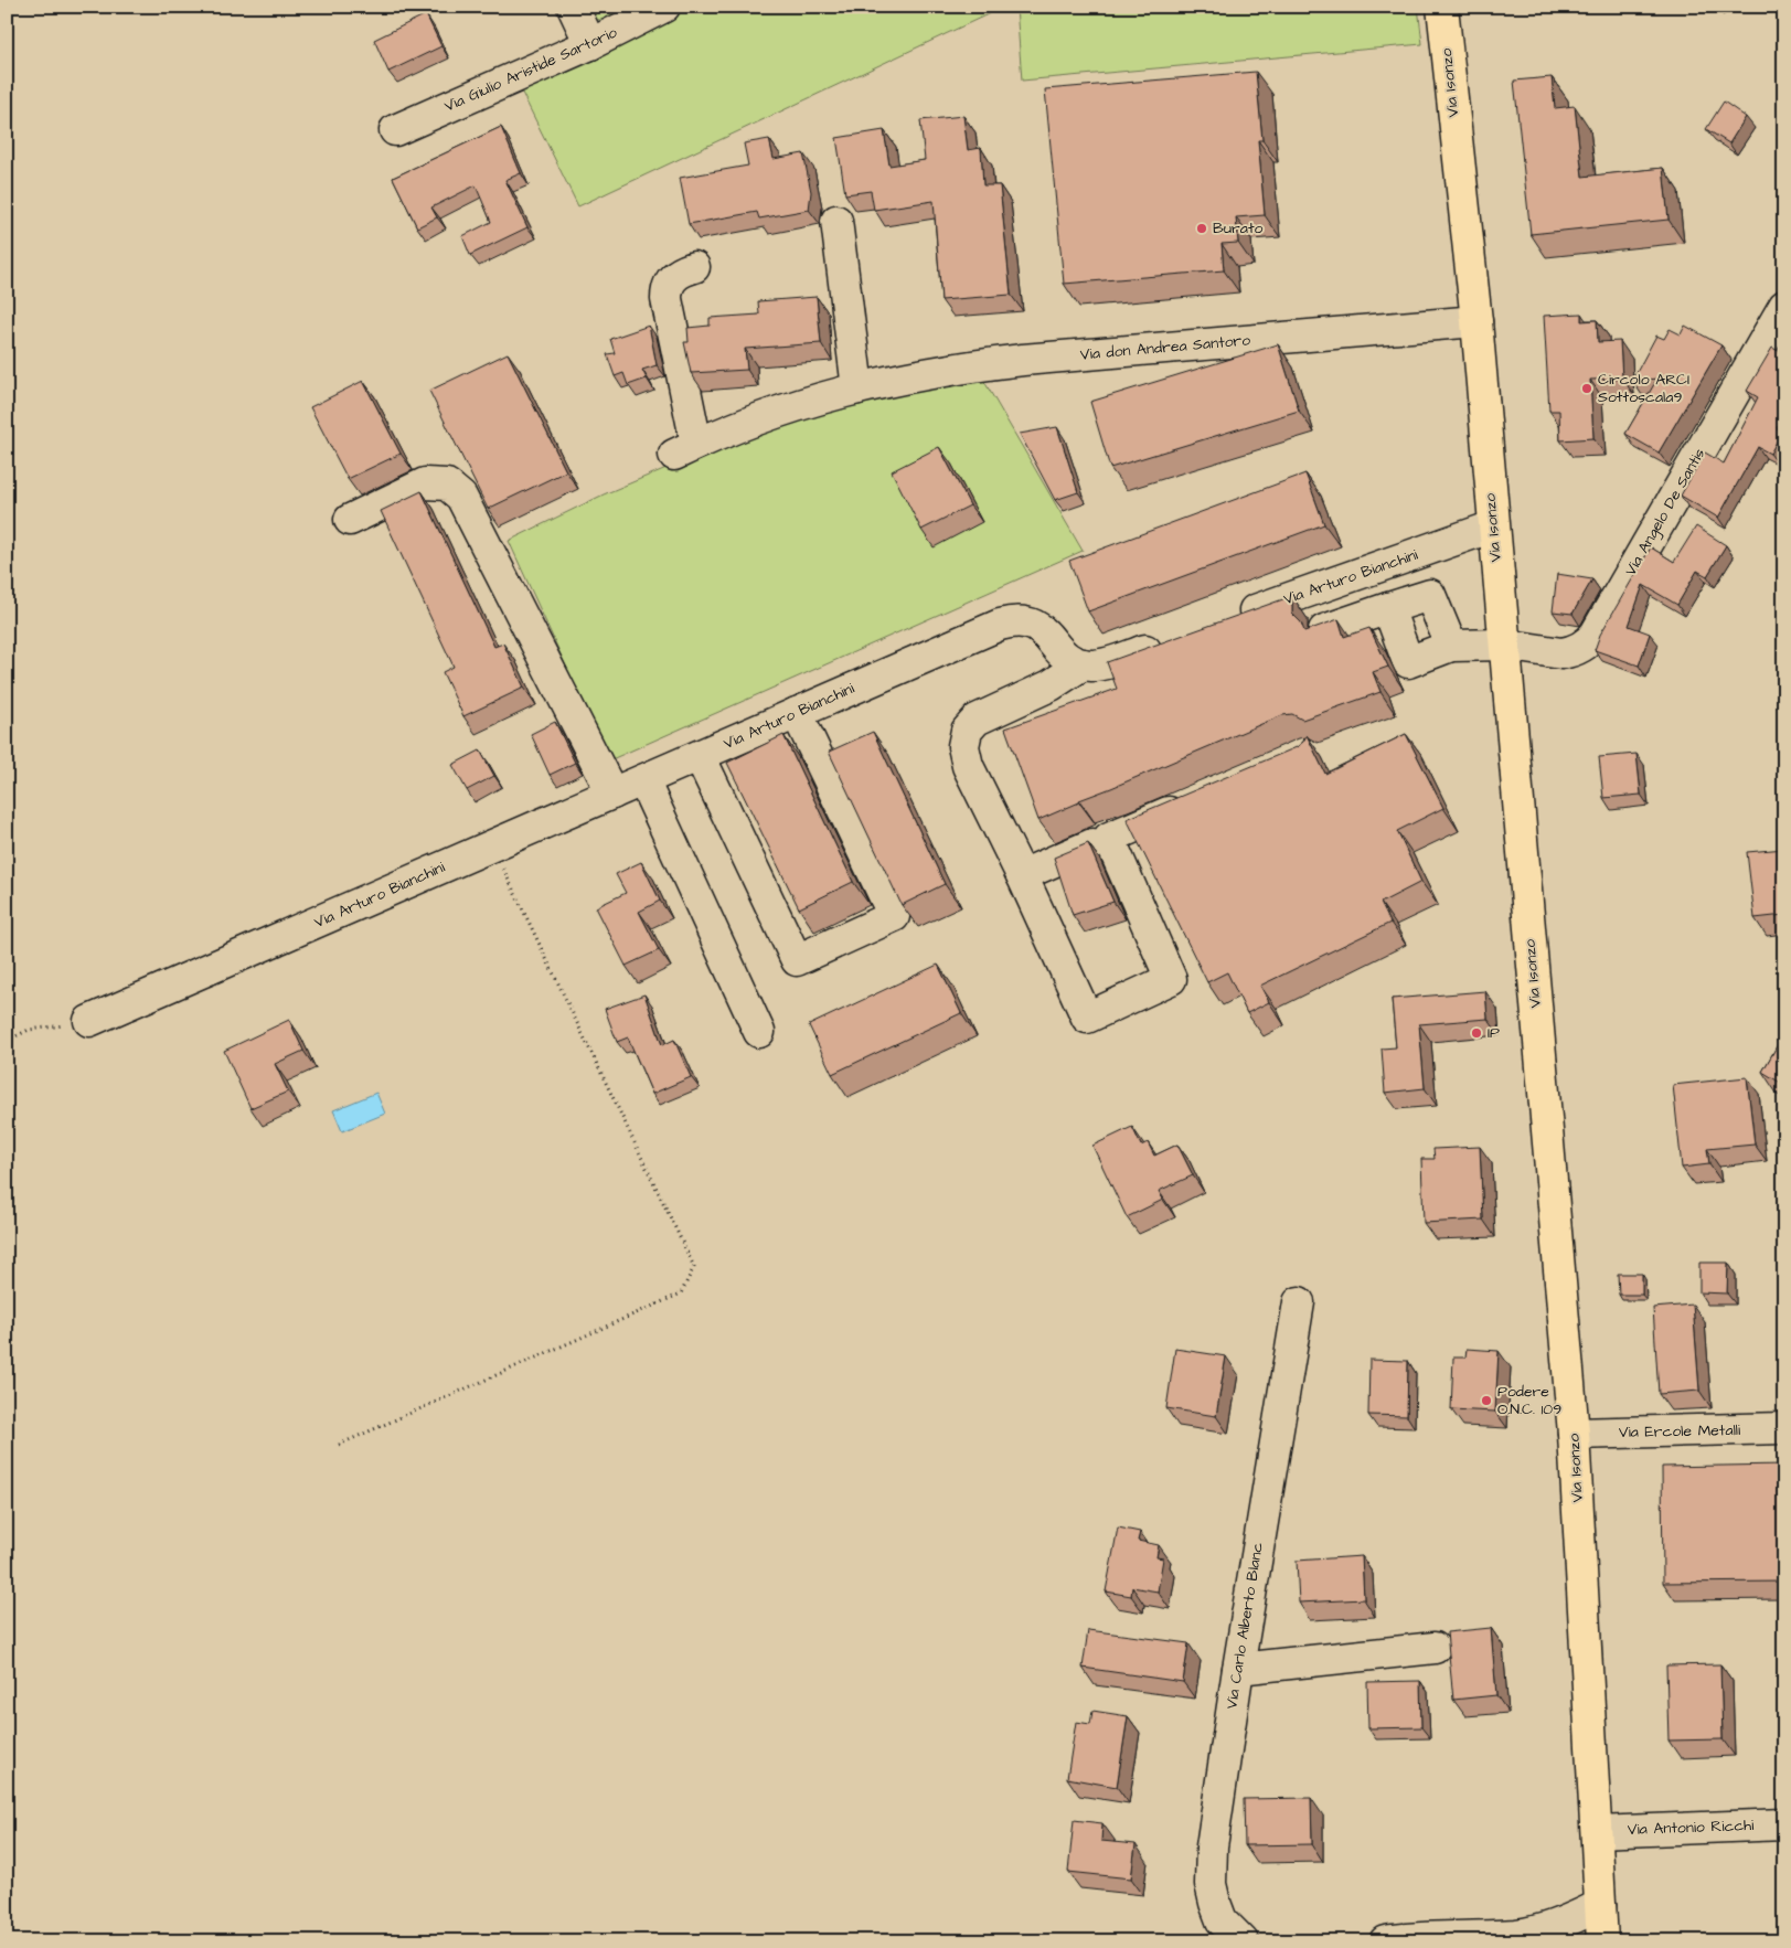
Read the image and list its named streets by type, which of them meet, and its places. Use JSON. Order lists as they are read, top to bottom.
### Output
{
  "streets": {
    "main road": ["Via Isonzo"],
    "street": [
      "Via Giulio Aristide Sartorio",
      "Via don Andrea Santoro",
      "Via Angelo De Santis",
      "Via Arturo Bianchini",
      "Via Ercole Metalli",
      "Via Carlo Alberto Blanc",
      "Via Antonio Ricchi"
    ]
  },
  "crossings": [
    ["Via Isonzo", "Via don Andrea Santoro"],
    ["Via Isonzo", "Via Angelo De Santis"],
    ["Via Isonzo", "Via Arturo Bianchini"],
    ["Via Isonzo", "Via Ercole Metalli"],
    ["Via Isonzo", "Via Antonio Ricchi"]
  ],
  "places": [
    "Burato",
    "Circolo ARCI Sottoscala9",
    "IP",
    "Podere O.N.C. 109"
  ]
}
